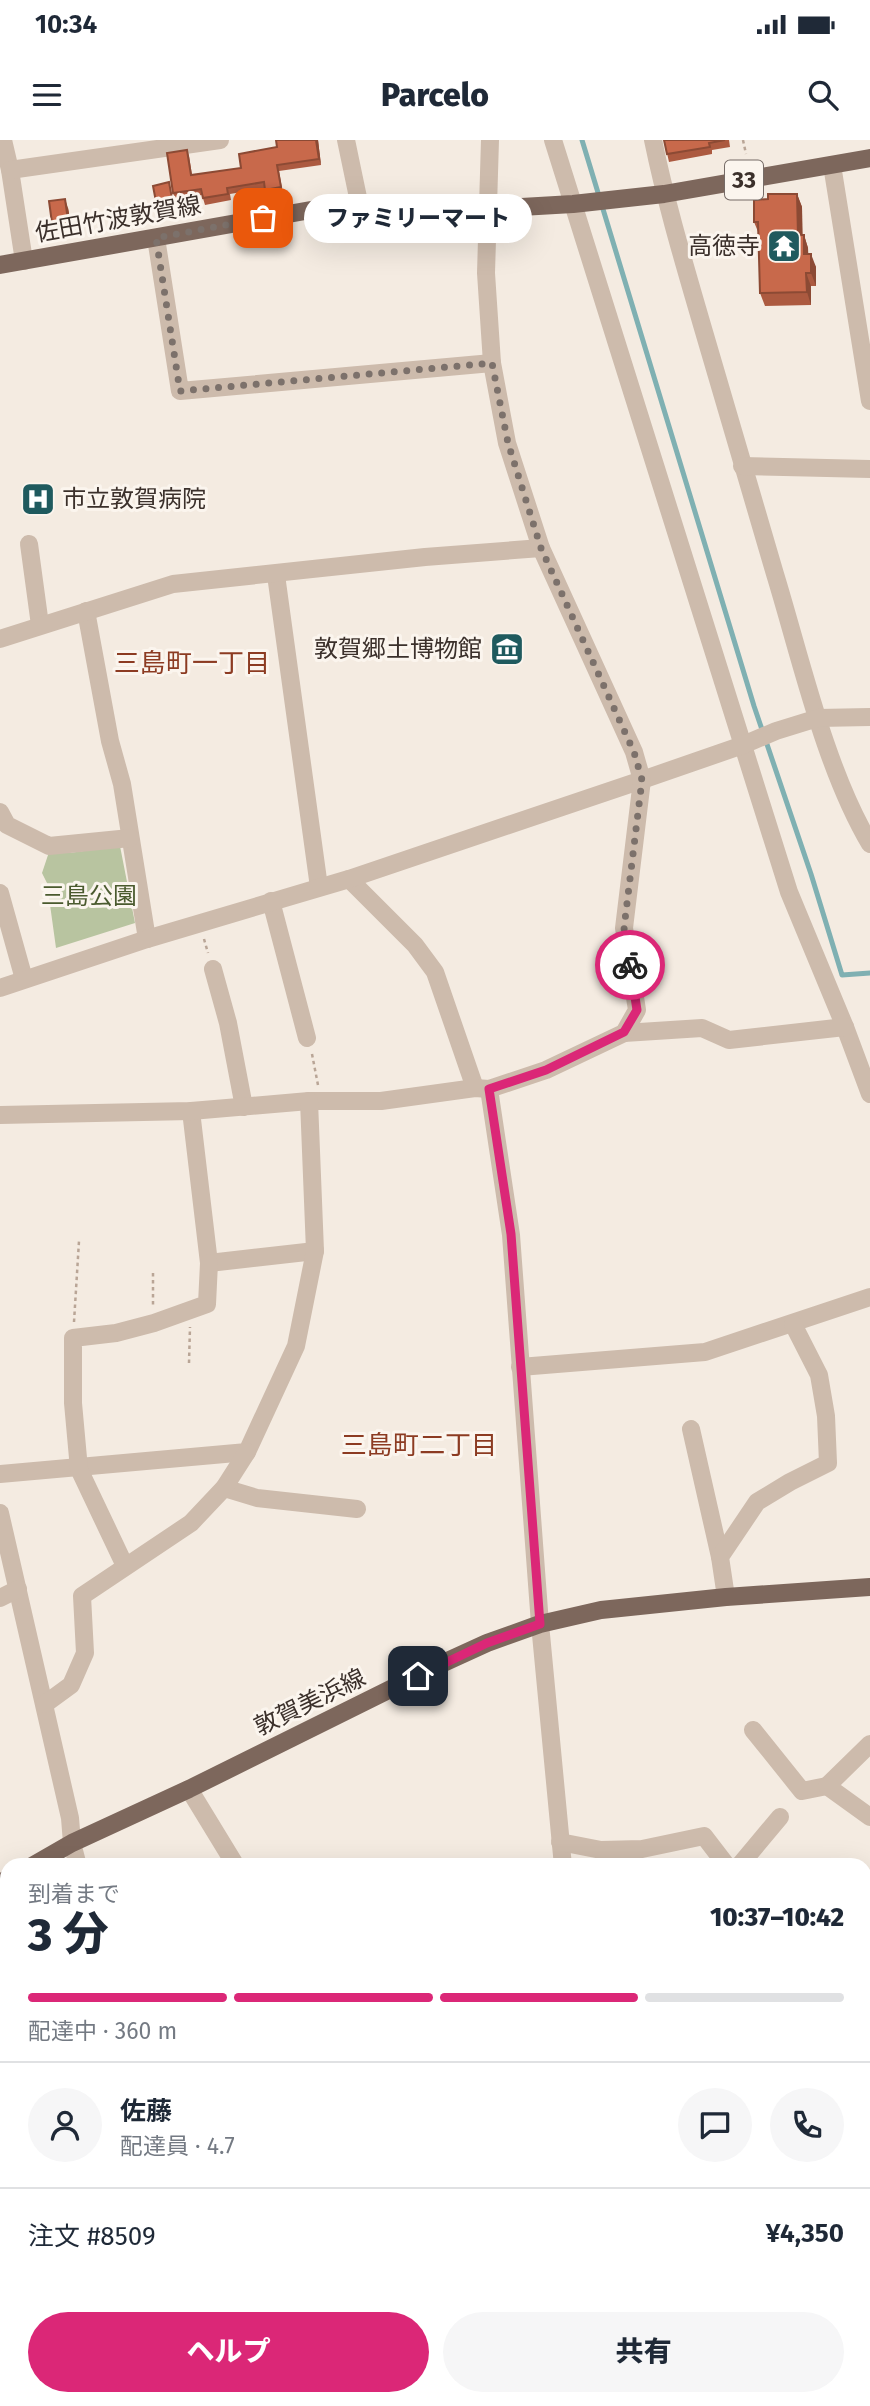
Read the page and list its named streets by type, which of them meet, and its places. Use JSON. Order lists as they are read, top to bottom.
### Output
{
  "streets": {
    "main road": ["33", "佐田竹波敦賀線", "敦賀美浜線"]
  },
  "districts": ["三島町一丁目", "三島町二丁目"],
  "parks": ["三島公園"],
  "places": {
    "other": ["ファミリーマート"],
    "temple": ["高徳寺"],
    "hospital": ["市立敦賀病院"],
    "museum": ["敦賀郷土博物館"]
  },
  "page": {
    "status": "10:34",
    "header": "Parcelo",
    "bubble": "ファミリーマート",
    "heading": ["3 分", "到着まで", "10:37–10:42"],
    "panel": [
      "佐藤",
      "配達員 · 4.7",
      "注文 #8509",
      "¥4,350"
    ],
    "bar": "配達中 · 360 m",
    "buttons": ["ヘルプ", "共有"]
  }
}
